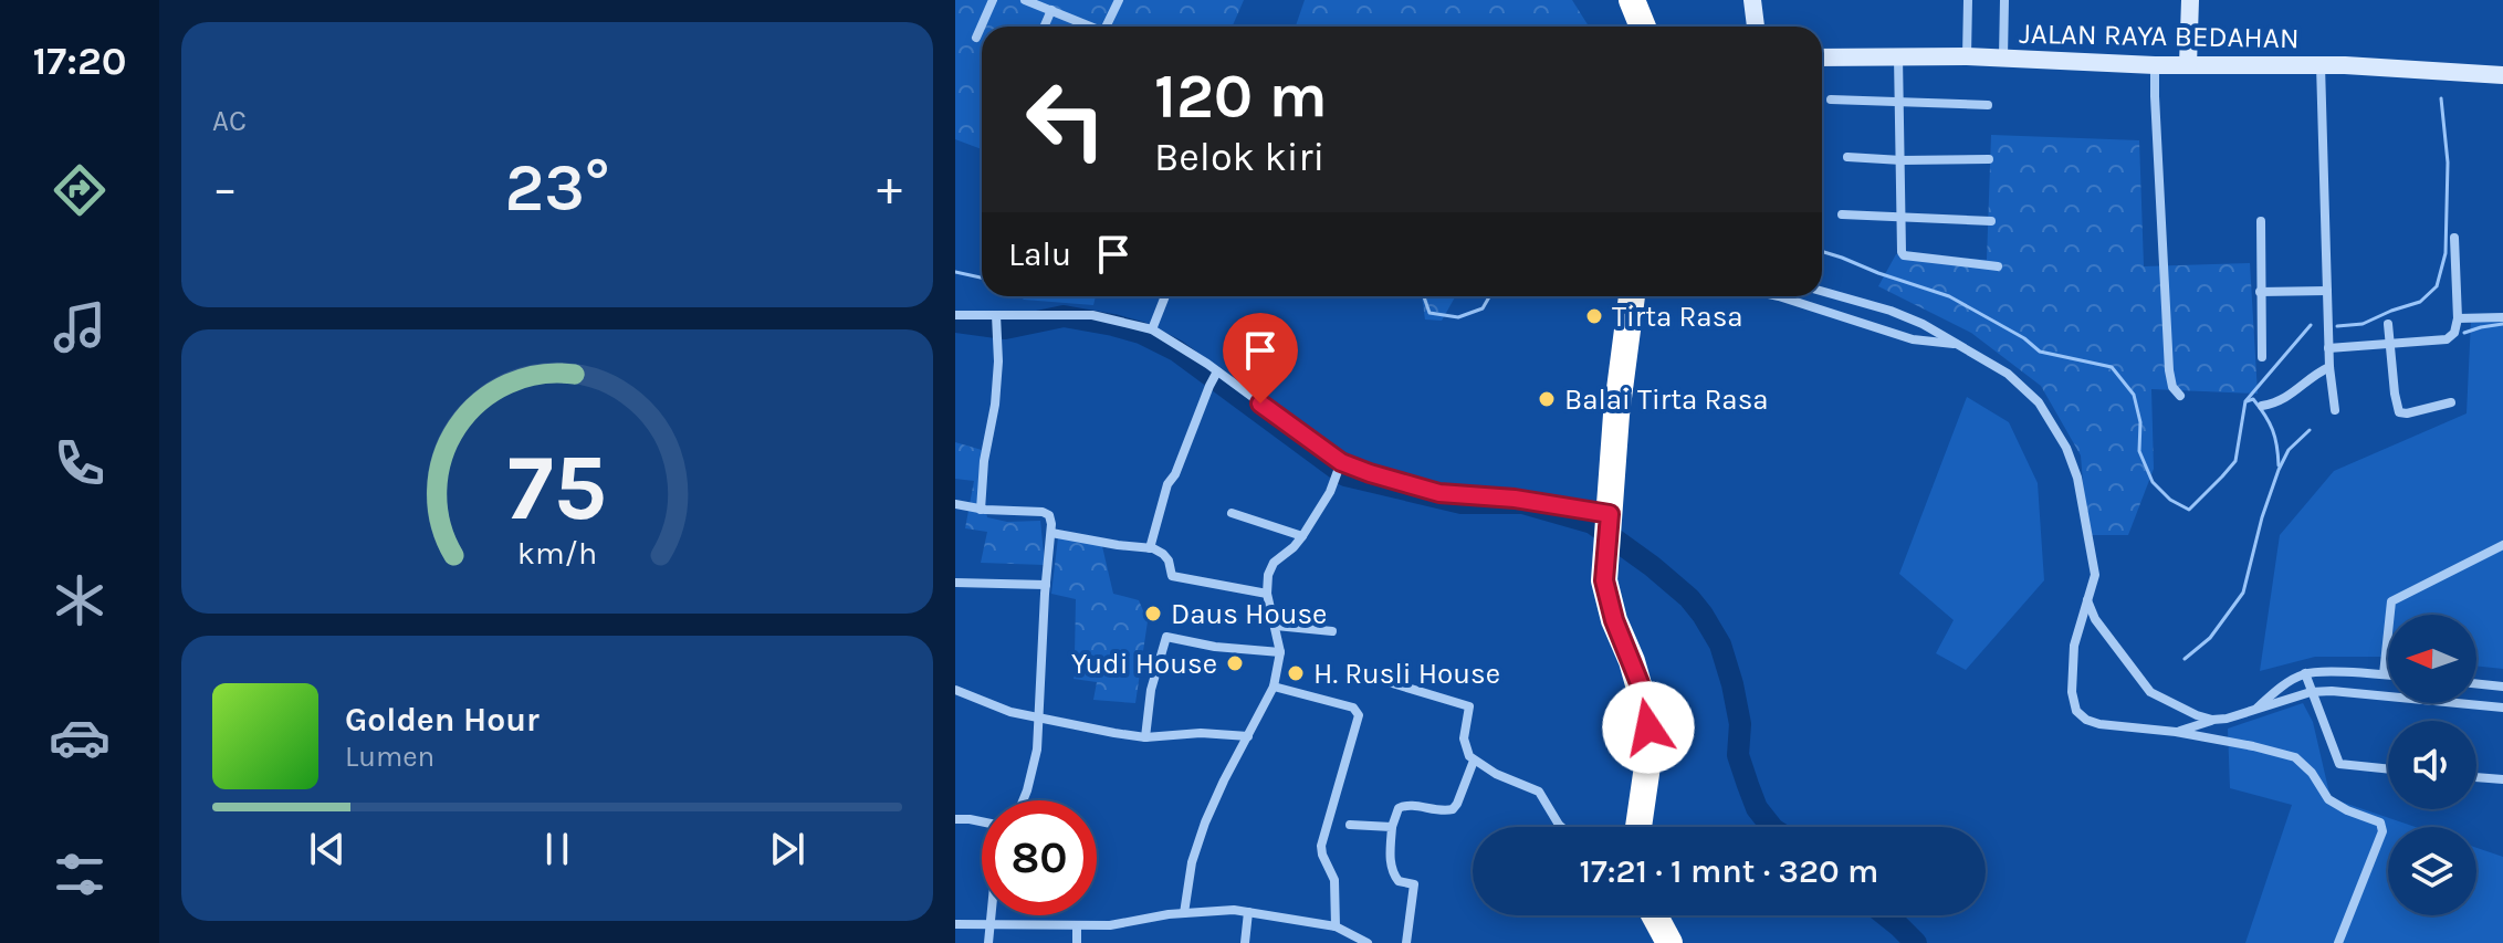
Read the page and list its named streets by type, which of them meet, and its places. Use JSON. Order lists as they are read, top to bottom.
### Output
{
  "streets": {
    "street": ["JALAN RAYA BEDAHAN"]
  },
  "places": [
    "Tirta Rasa",
    "Balai Tirta Rasa",
    "Daus House",
    "Yudi House",
    "H. Rusli House"
  ],
  "north": "left",
  "page": {
    "tabs": "17:20",
    "tile": "AC",
    "turn": ["120 m", "Belok kiri"],
    "heat": ["−", "23°", "+"],
    "then": "Lalu",
    "song": ["Golden Hour", "Lumen"],
    "limit": "80",
    "trip": "17:21 · 1 mnt · 320 m",
    "gauge": ["75", "km/h"]
  }
}
